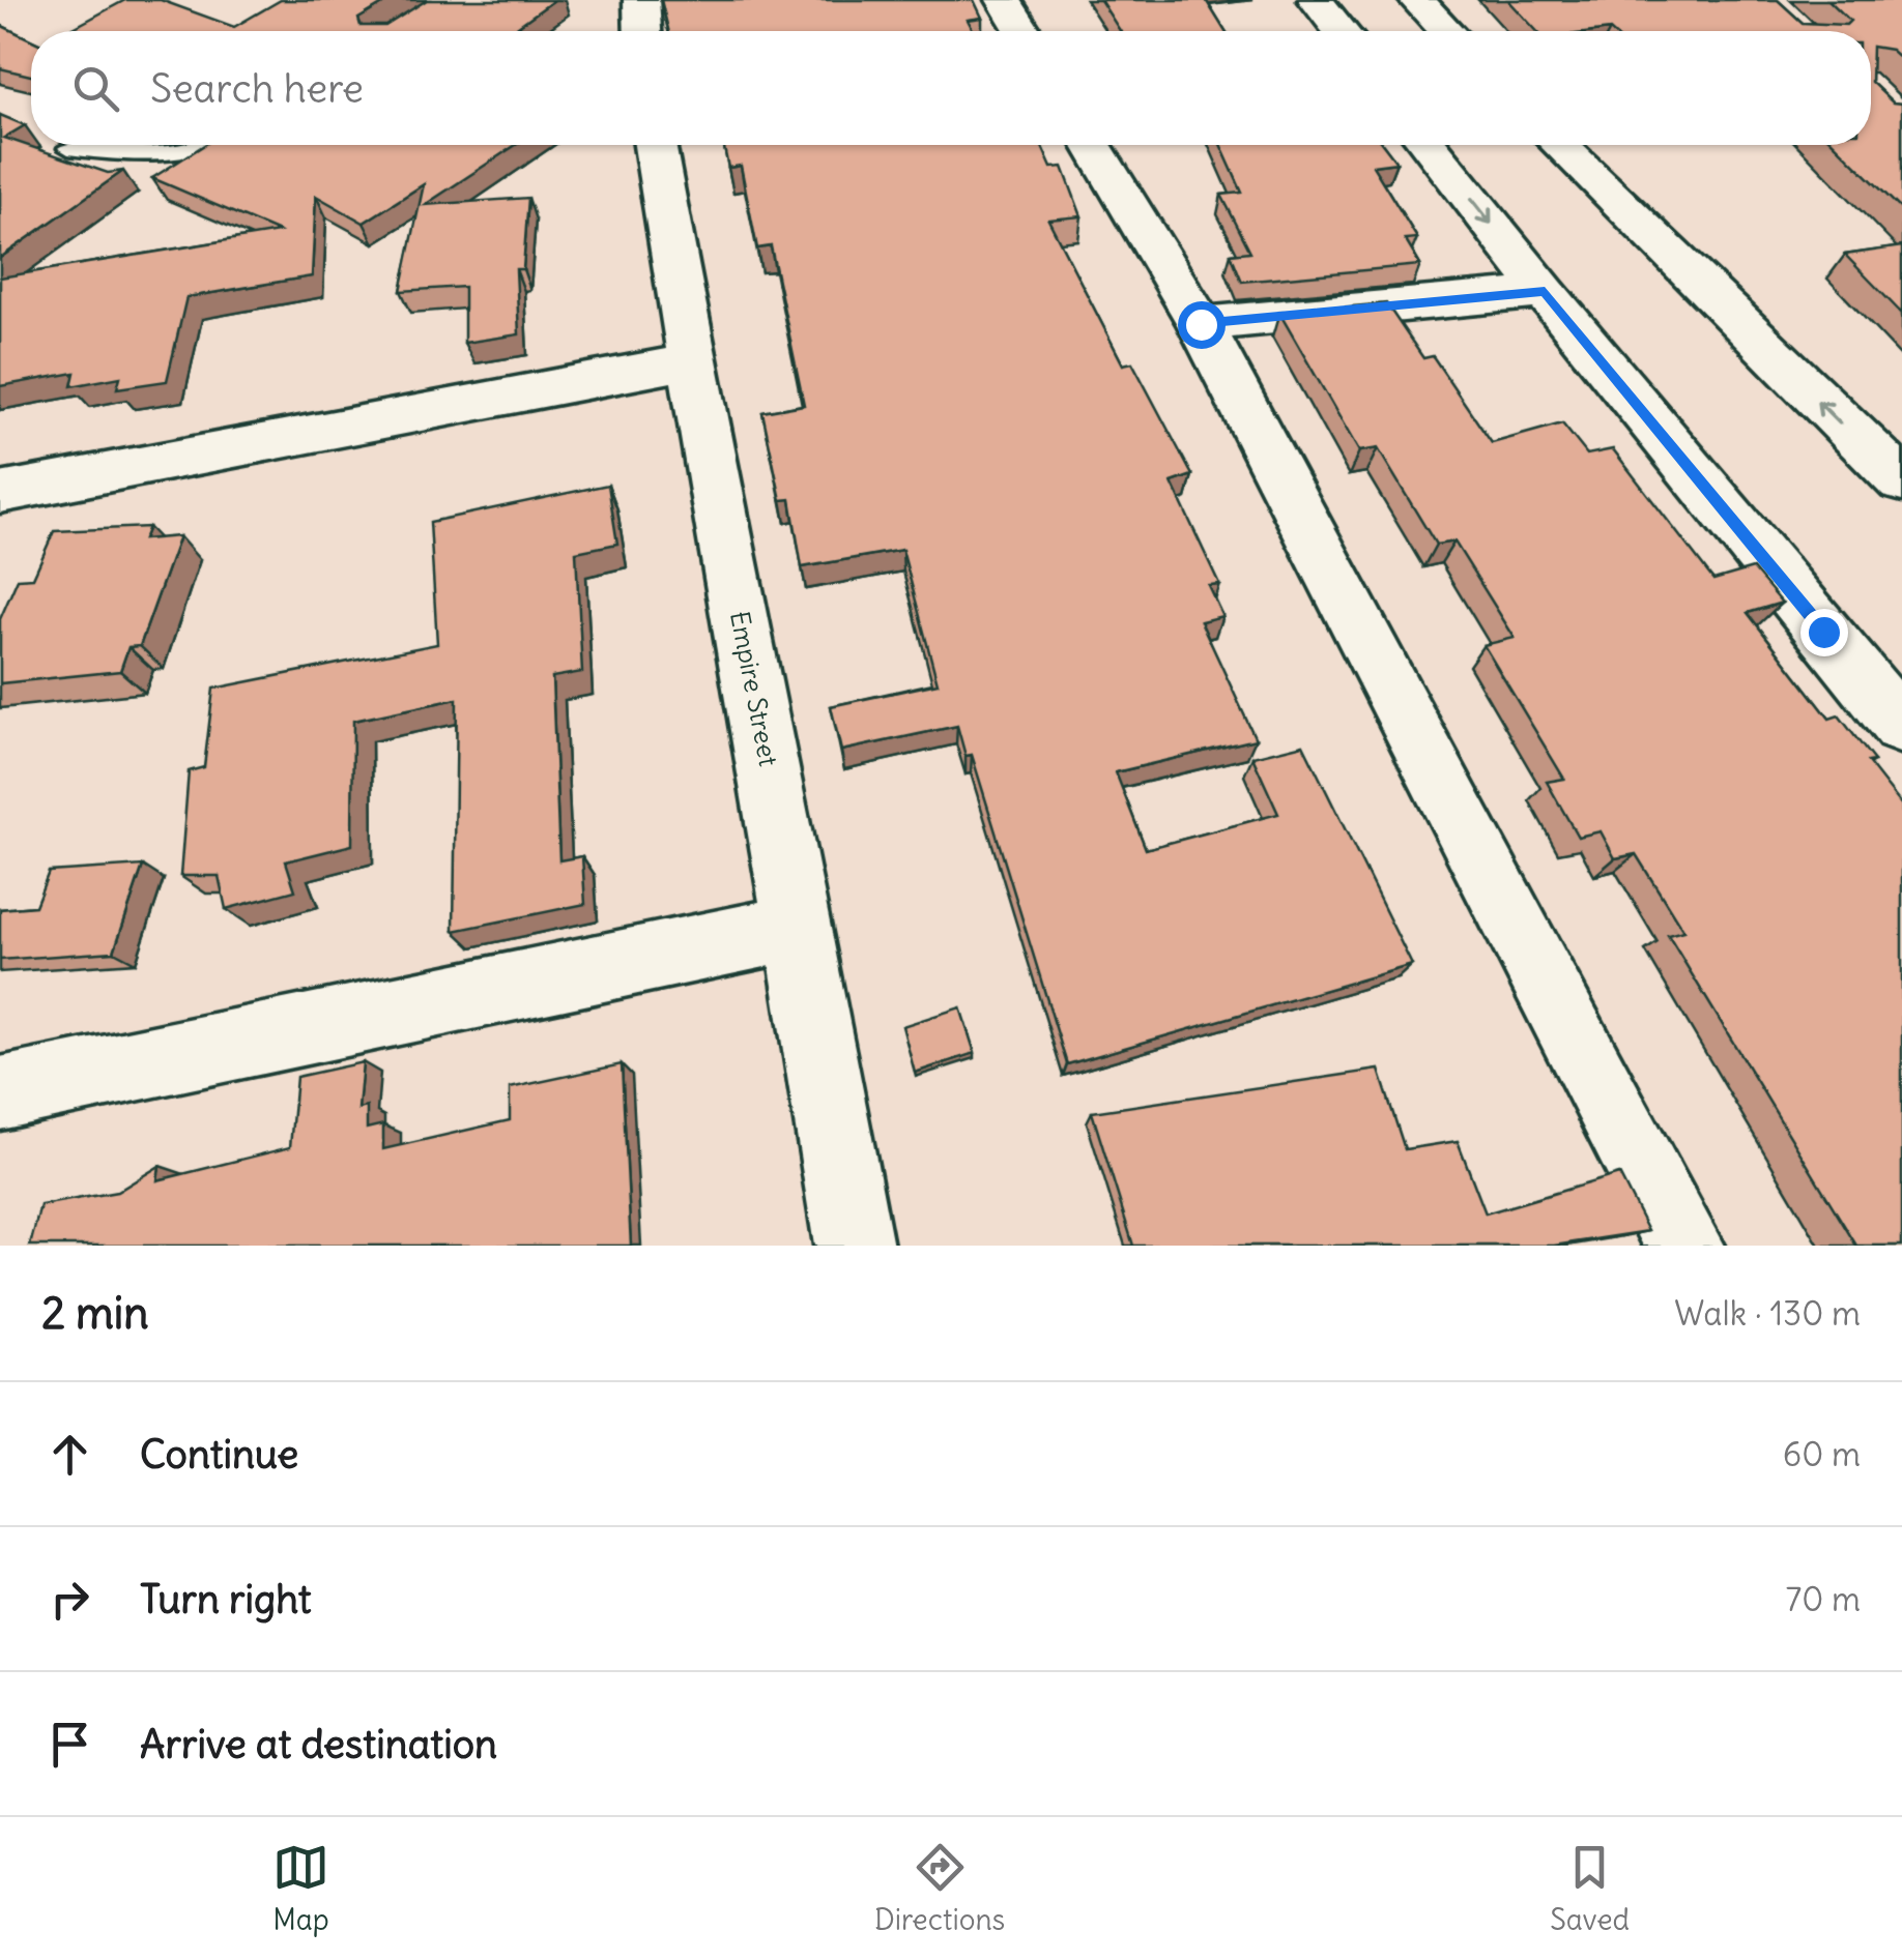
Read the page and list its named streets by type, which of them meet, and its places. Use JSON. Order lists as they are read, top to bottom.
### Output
{
  "streets": {
    "street": ["Empire Street"]
  },
  "page": {
    "search": "Search here",
    "heading": ["2 min", "Walk · 130 m"],
    "list": [
      ["Continue", "60 m"],
      ["Turn right", "70 m"],
      "Arrive at destination"
    ],
    "nav": ["Map", "Directions", "Saved"]
  }
}
